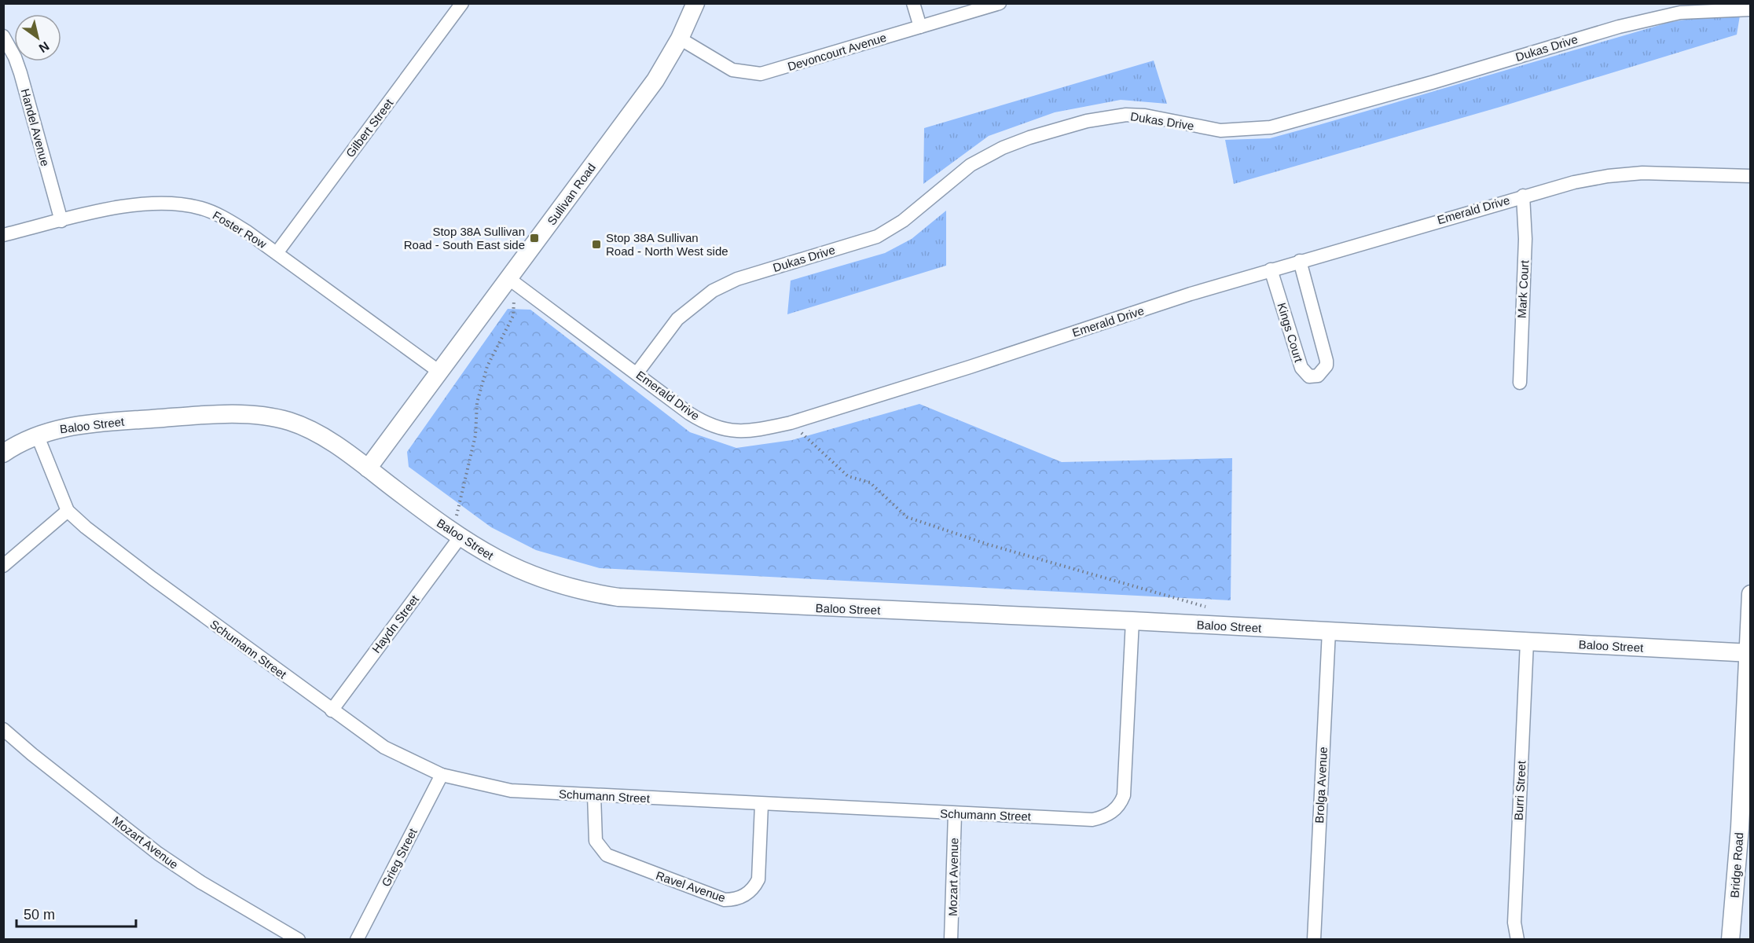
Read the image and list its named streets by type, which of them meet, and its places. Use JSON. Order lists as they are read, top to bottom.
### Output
{
  "streets": {
    "street": [
      "Dukas Drive",
      "Devoncourt Avenue",
      "Handel Avenue",
      "Gilbert Street",
      "Sullivan Road",
      "Emerald Drive",
      "Foster Row",
      "Mark Court",
      "Kings Court",
      "Baloo Street",
      "Haydn Street",
      "Schumann Street",
      "Brolga Avenue",
      "Burri Street",
      "Mozart Avenue",
      "Grieg Street",
      "Bridge Road",
      "Ravel Avenue"
    ]
  },
  "crossings": [
    ["Dukas Drive", "Emerald Drive"],
    ["Devoncourt Avenue", "Sullivan Road"],
    ["Handel Avenue", "Foster Row"],
    ["Gilbert Street", "Foster Row"],
    ["Sullivan Road", "Emerald Drive"],
    ["Sullivan Road", "Foster Row"],
    ["Sullivan Road", "Baloo Street"],
    ["Emerald Drive", "Mark Court"],
    ["Emerald Drive", "Kings Court"],
    ["Baloo Street", "Haydn Street"],
    ["Baloo Street", "Schumann Street"],
    ["Baloo Street", "Brolga Avenue"],
    ["Baloo Street", "Burri Street"],
    ["Baloo Street", "Bridge Road"],
    ["Haydn Street", "Schumann Street"],
    ["Schumann Street", "Mozart Avenue"],
    ["Schumann Street", "Grieg Street"],
    ["Schumann Street", "Ravel Avenue"]
  ],
  "places": {
    "transit": ["Stop 38A Sullivan Road - South East side", "Stop 38A Sullivan Road - North West side"]
  },
  "scale_bar": "50 m",
  "north": "bottom right"
}
